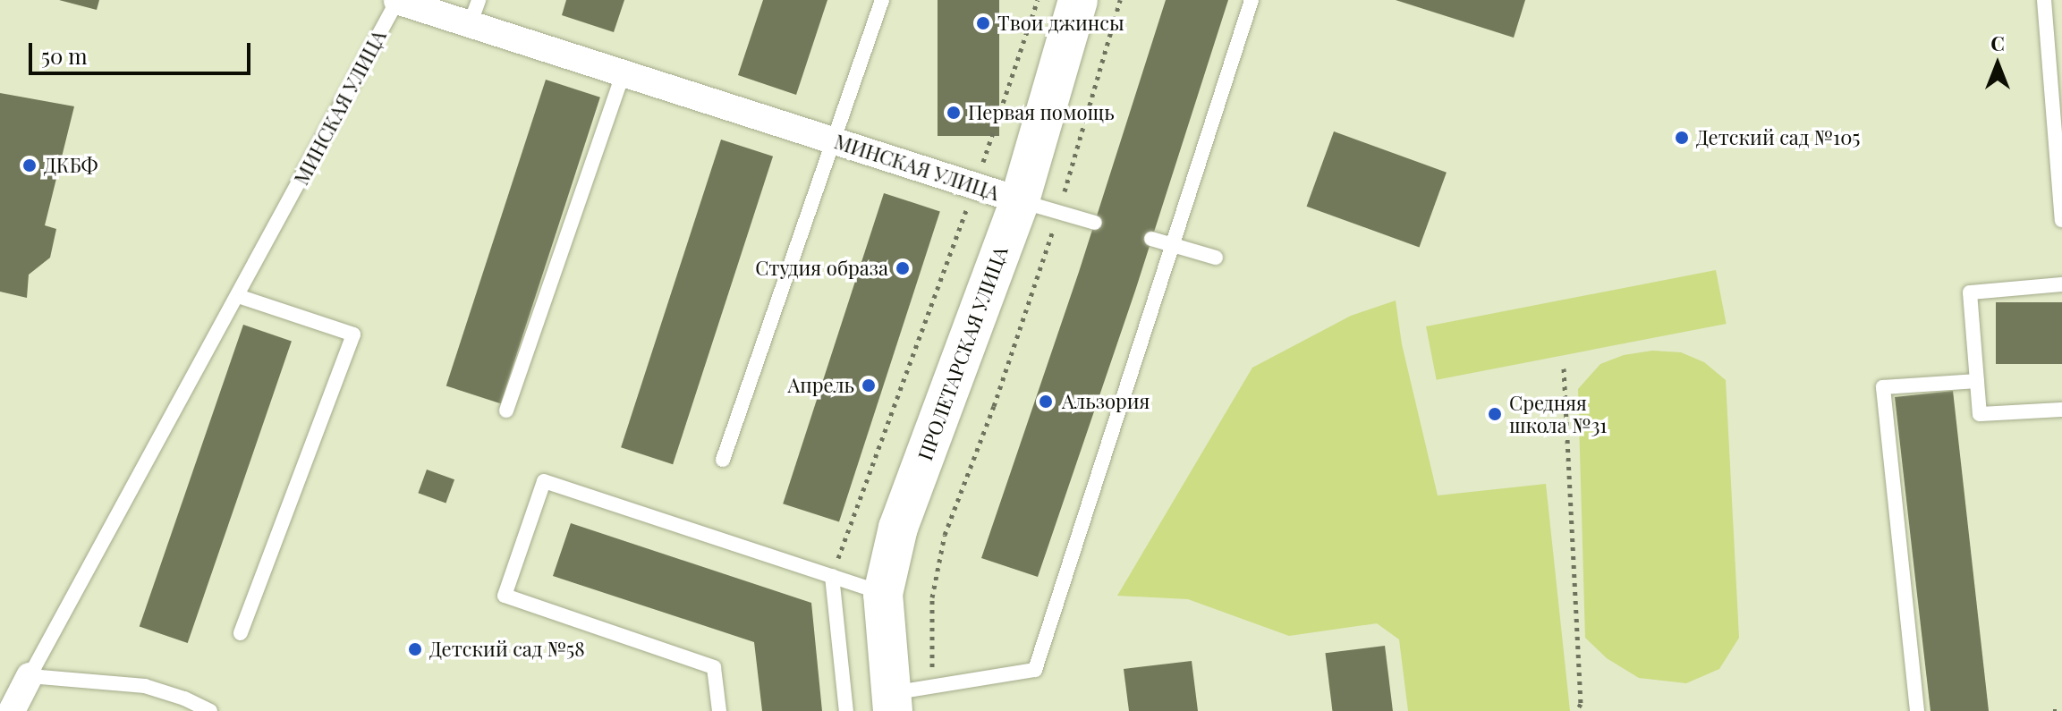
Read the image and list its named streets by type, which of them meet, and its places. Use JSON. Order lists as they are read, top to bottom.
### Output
{
  "streets": {
    "main road": ["ПРОЛЕТАРСКАЯ УЛИЦА"],
    "street": ["МИНСКАЯ УЛИЦА"]
  },
  "crossings": [
    ["МИНСКАЯ УЛИЦА", "ПРОЛЕТАРСКАЯ УЛИЦА"]
  ],
  "places": [
    "Твои джинсы",
    "Первая помощь",
    "Детский сад №105",
    "ДКБФ",
    "Студия образа",
    "Апрель",
    "Альзория",
    "Средняя школа №31",
    "Детский сад №58"
  ],
  "scale_bar": "50 m",
  "north": "top"
}
